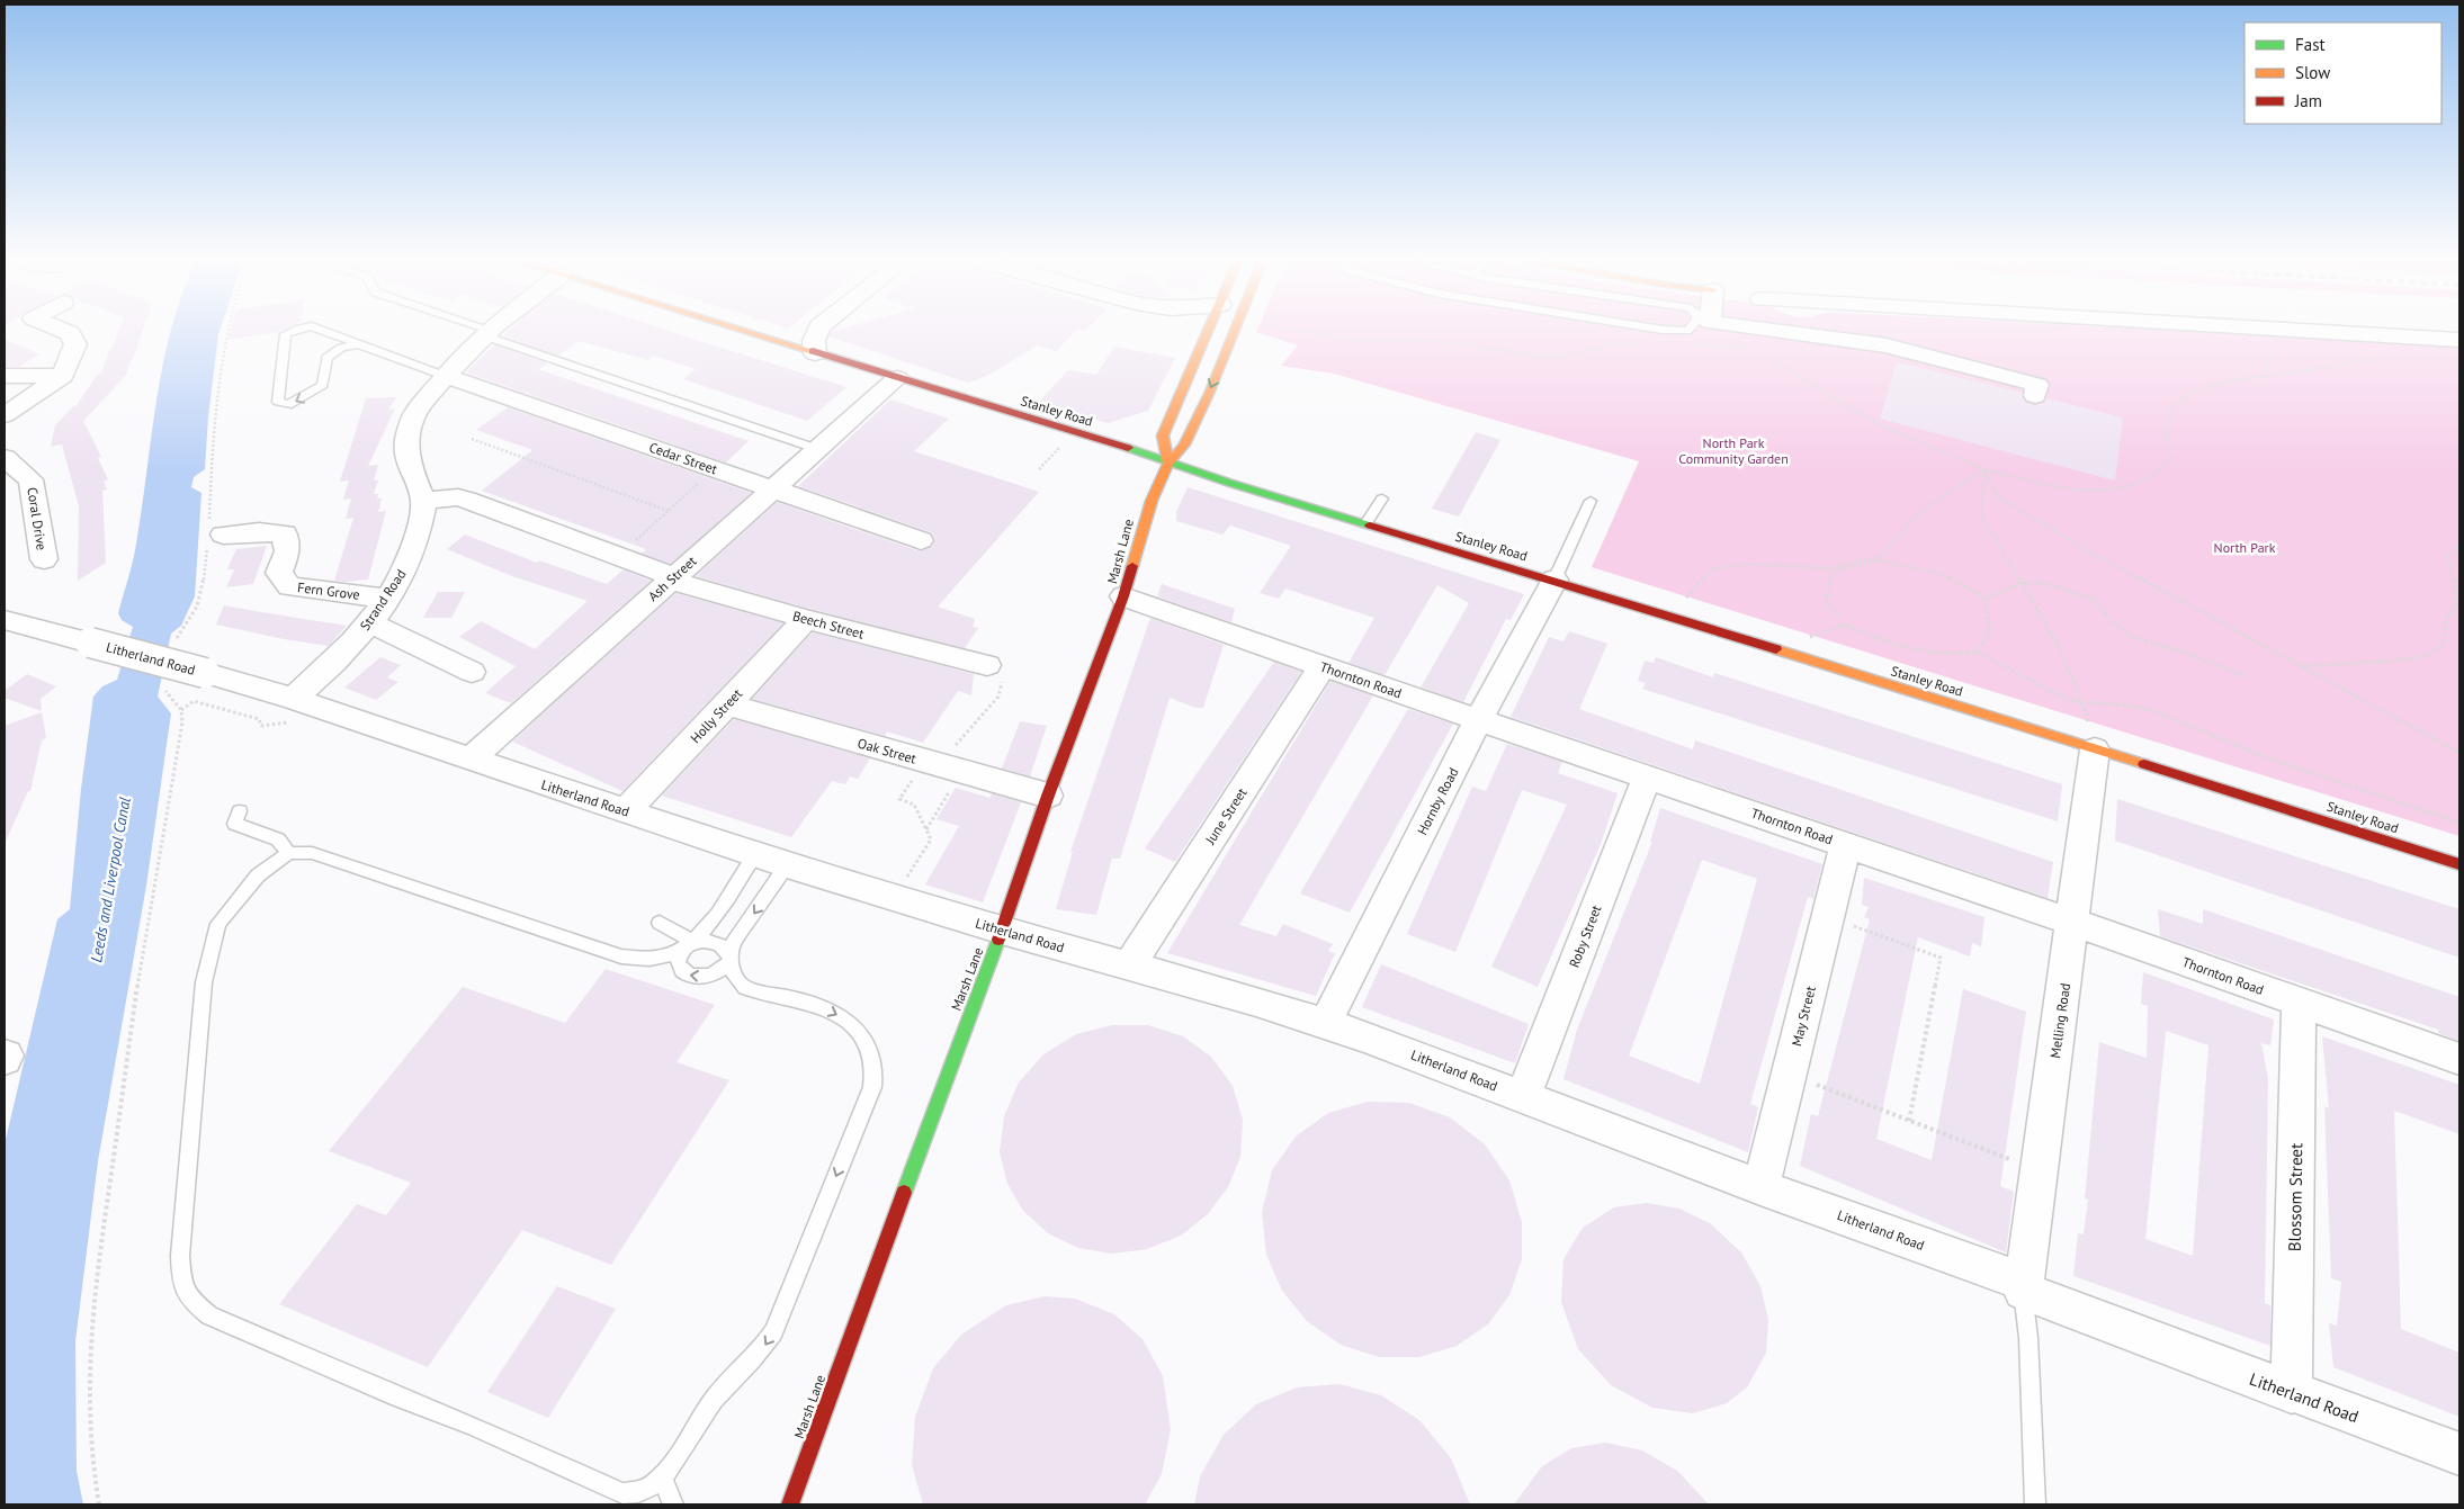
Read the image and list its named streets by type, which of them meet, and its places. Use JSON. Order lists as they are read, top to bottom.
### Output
{
  "streets": {
    "main road": ["Stanley Road", "Marsh Lane"],
    "street": [
      "Cedar Street",
      "Coral Drive",
      "Ash Street",
      "Fern Grove",
      "Strand Road",
      "Beech Street",
      "Litherland Road",
      "Thornton Road",
      "Holly Street",
      "Oak Street",
      "Hornby Road",
      "June Street",
      "Roby Street",
      "May Street",
      "Melling Road",
      "Blossom Street"
    ]
  },
  "crossings": [
    ["Stanley Road", "Marsh Lane"],
    ["Stanley Road", "Ash Street"],
    ["Stanley Road", "Hornby Road"],
    ["Stanley Road", "Melling Road"],
    ["Cedar Street", "Ash Street"],
    ["Marsh Lane", "Litherland Road"],
    ["Marsh Lane", "Thornton Road"],
    ["Marsh Lane", "Oak Street"],
    ["Ash Street", "Beech Street"],
    ["Ash Street", "Litherland Road"],
    ["Fern Grove", "Strand Road"],
    ["Strand Road", "Beech Street"],
    ["Strand Road", "Litherland Road"],
    ["Beech Street", "Holly Street"],
    ["Litherland Road", "Holly Street"],
    ["Litherland Road", "Hornby Road"],
    ["Litherland Road", "June Street"],
    ["Litherland Road", "Roby Street"],
    ["Litherland Road", "May Street"],
    ["Litherland Road", "Melling Road"],
    ["Litherland Road", "Blossom Street"],
    ["Thornton Road", "Hornby Road"],
    ["Thornton Road", "June Street"],
    ["Thornton Road", "Roby Street"],
    ["Thornton Road", "May Street"],
    ["Thornton Road", "Melling Road"],
    ["Thornton Road", "Blossom Street"],
    ["Holly Street", "Oak Street"]
  ],
  "water": ["Leeds and Liverpool Canal"],
  "parks": ["North Park Community Garden", "North Park"],
  "legend": ["Fast", "Slow", "Jam"]
}
